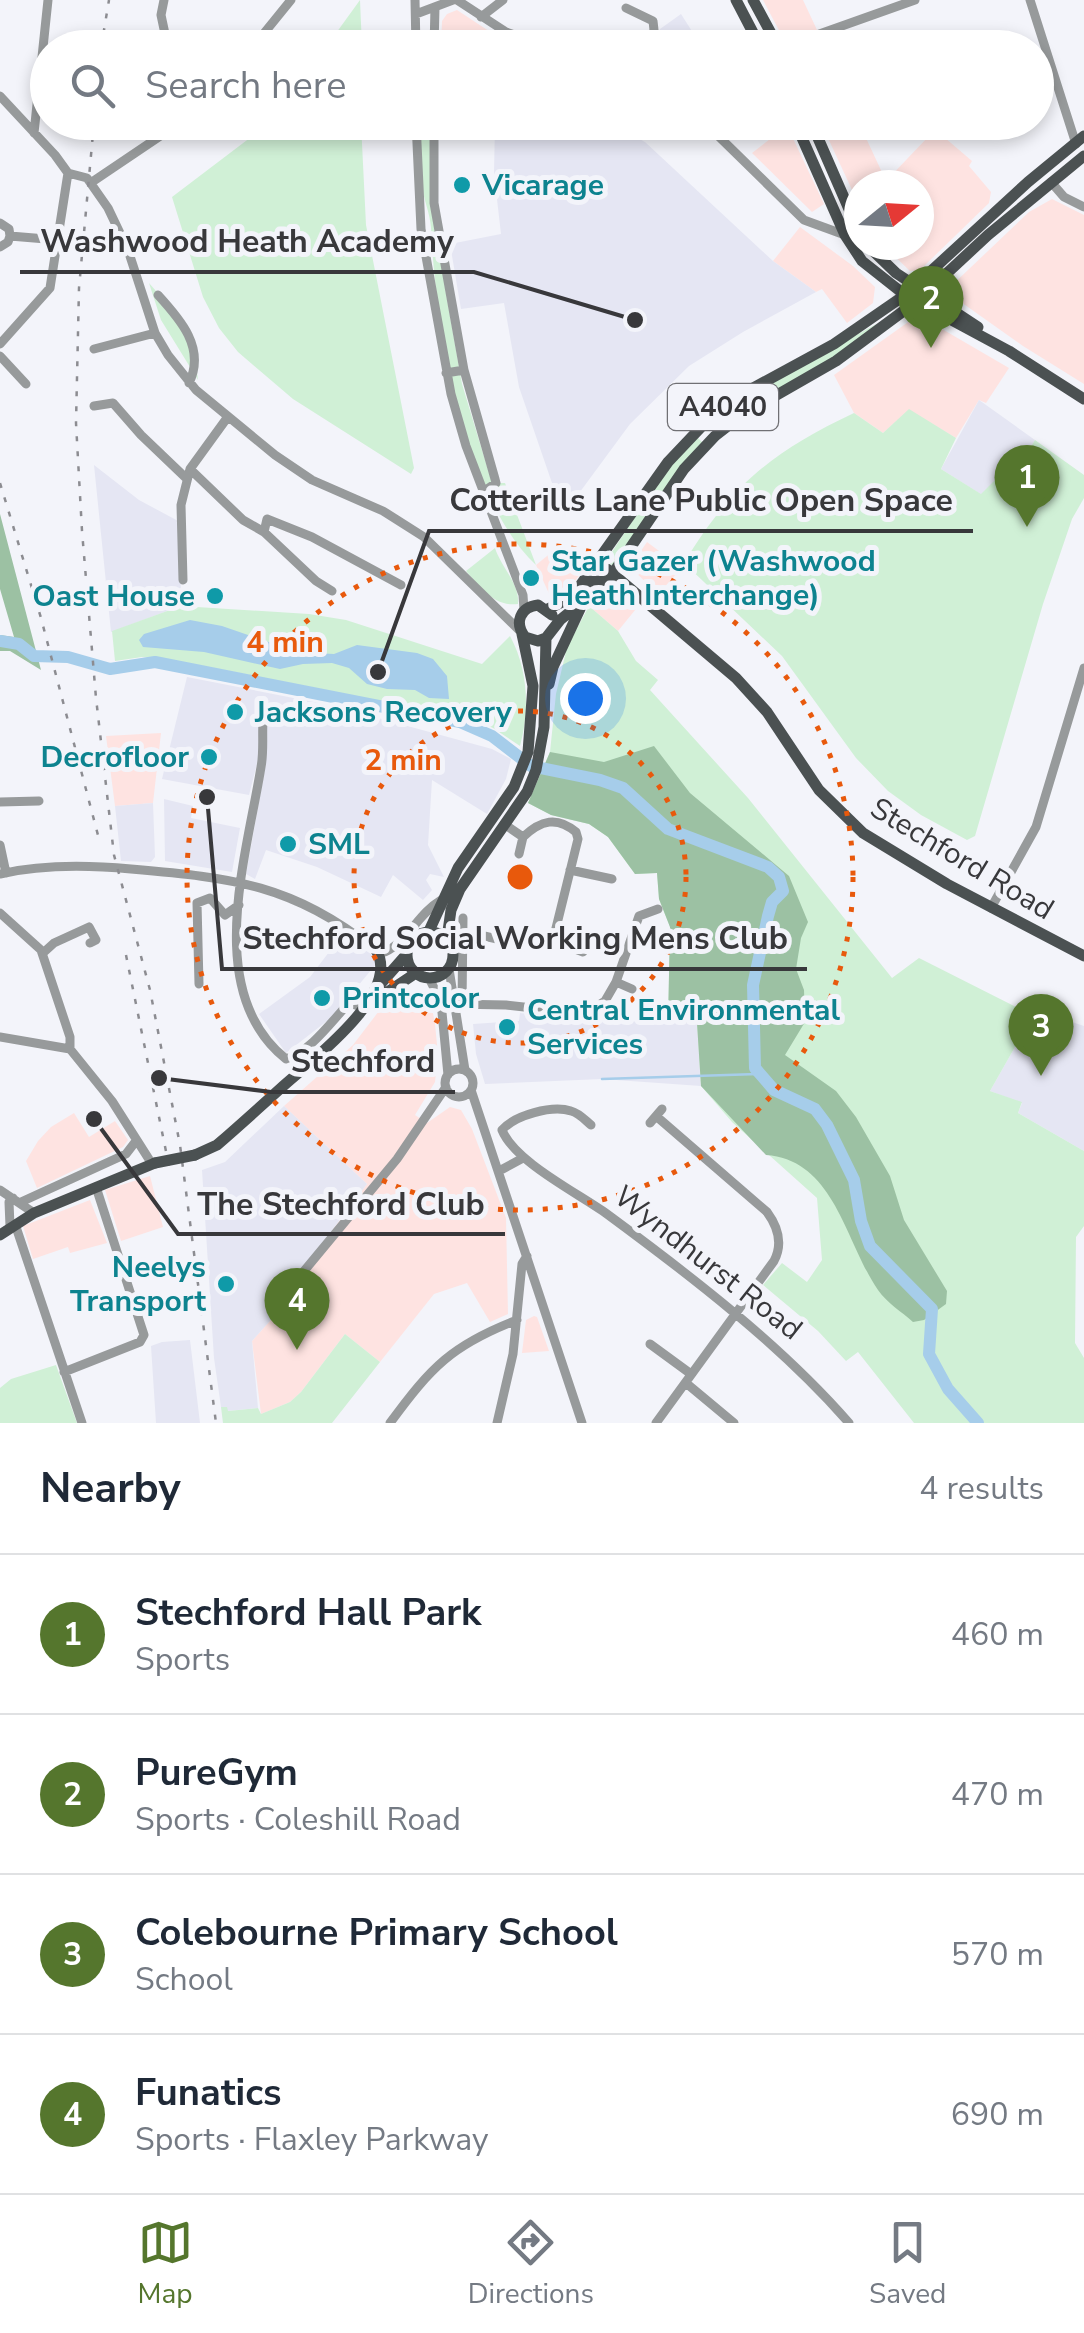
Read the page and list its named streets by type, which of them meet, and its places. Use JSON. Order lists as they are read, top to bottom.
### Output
{
  "streets": {
    "main road": ["A4040", "Stechford Road"],
    "street": ["Wyndhurst Road"]
  },
  "crossings": [
    ["A4040", "Stechford Road"]
  ],
  "places": [
    "Vicarage",
    "Washwood Heath Academy",
    "Star Gazer (Washwood Heath Interchange)",
    "Oast House",
    "Cotterills Lane Public Open Space",
    "Jacksons Recovery",
    "Decrofloor",
    "Stechford Social Working Mens Club",
    "SML",
    "Printcolor",
    "Central Environmental Services",
    "Stechford",
    "The Stechford Club",
    "Neelys Transport"
  ],
  "north": "right",
  "page": {
    "search": "Search here",
    "pins": [
      "2",
      "1",
      "3",
      "4"
    ],
    "heading": ["Nearby", "4 results"],
    "list": [
      {
        "mark": "1",
        "name": "Stechford Hall Park",
        "note": "Sports",
        "value": "460 m"
      },
      {
        "mark": "2",
        "name": "PureGym",
        "note": "Sports · Coleshill Road",
        "value": "470 m"
      },
      {
        "mark": "3",
        "name": "Colebourne Primary School",
        "note": "School",
        "value": "570 m"
      },
      {
        "mark": "4",
        "name": "Funatics",
        "note": "Sports · Flaxley Parkway",
        "value": "690 m"
      }
    ],
    "nav": ["Map", "Directions", "Saved"]
  },
  "rings": ["4 min", "2 min"]
}
